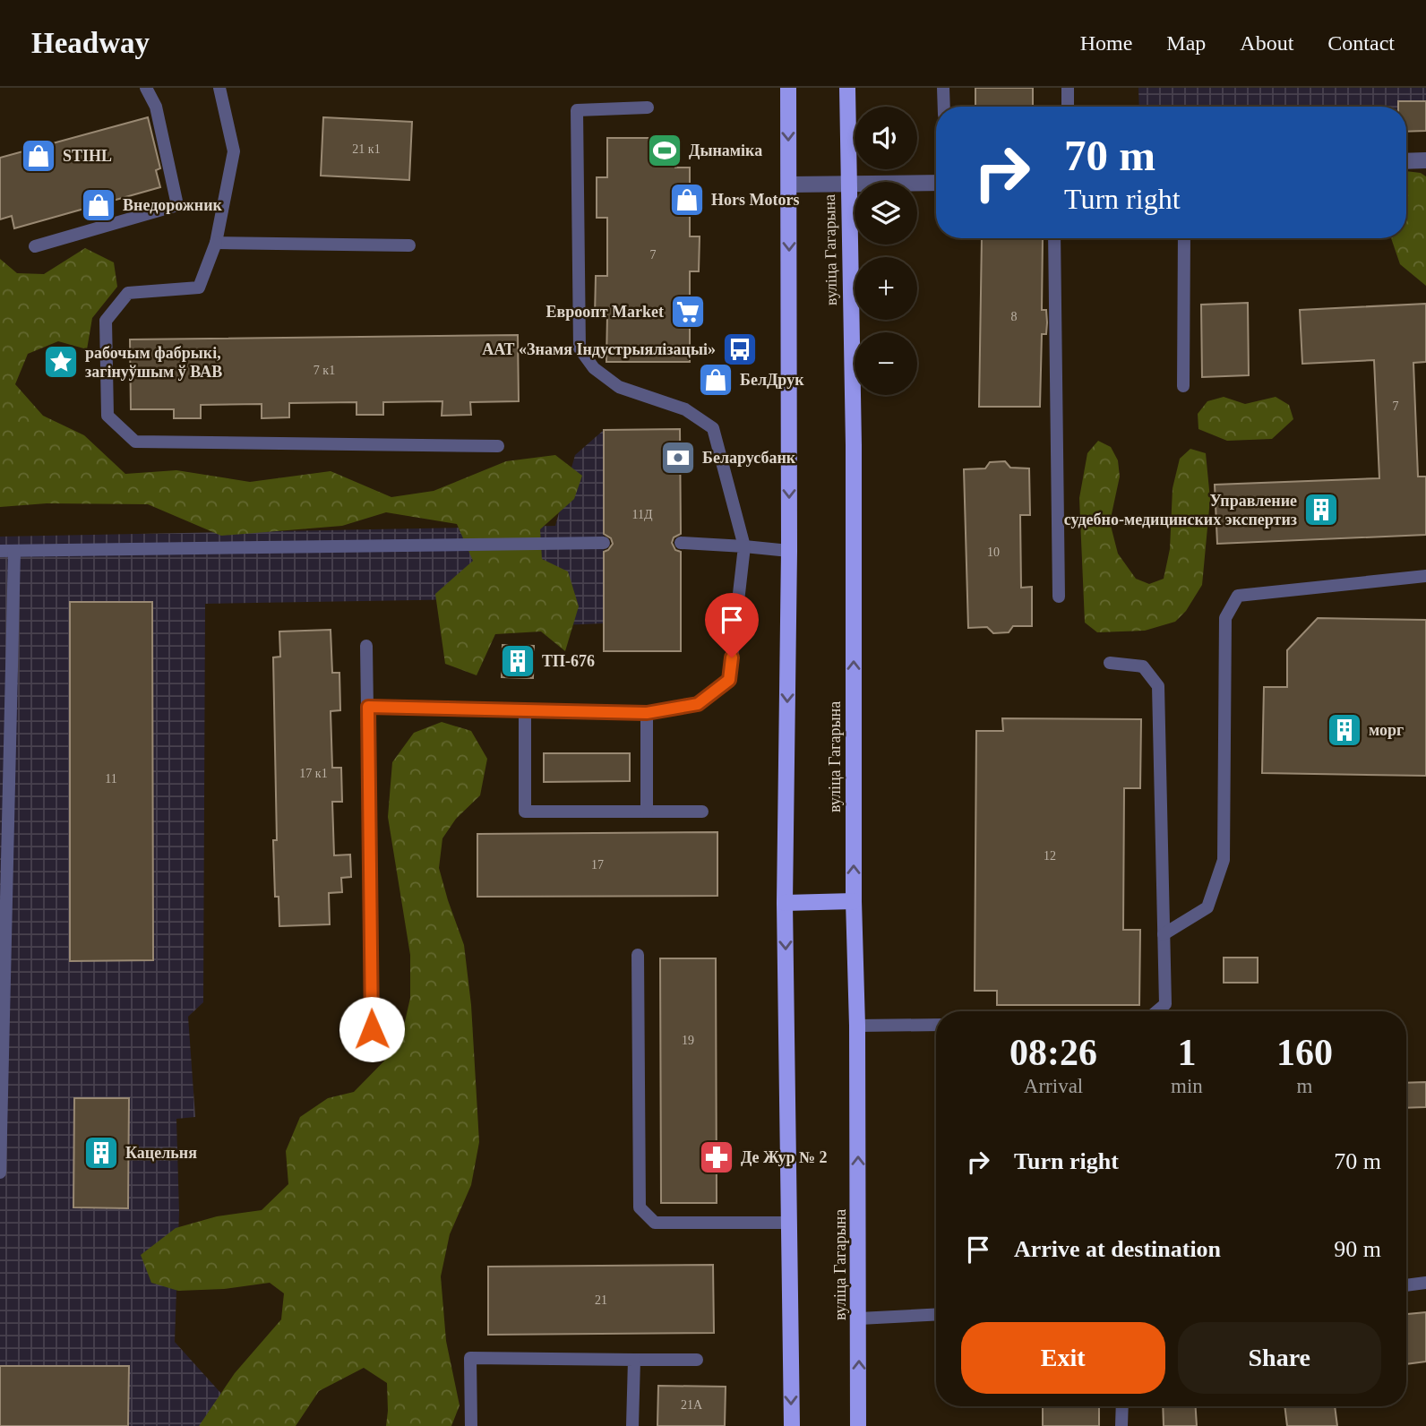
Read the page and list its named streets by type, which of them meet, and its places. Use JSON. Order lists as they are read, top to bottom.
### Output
{
  "streets": {
    "main road": ["вуліца Гагарына"]
  },
  "places": {
    "sports": ["Дынаміка"],
    "shop": [
      "STIHL",
      "Hors Motors",
      "Внедорожник",
      "БелДрук"
    ],
    "supermarket": ["Евроопт Market"],
    "bus stop": ["ААТ «Знамя Індустрыялізацыі»"],
    "place": ["рабочым фабрыкі, загінуўшым ў ВАВ"],
    "bank": ["Беларусбанк"],
    "building": [
      "Управление судебно-медицинских экспертиз",
      "ТП-676",
      "морг",
      "Кацельня"
    ],
    "pharmacy": ["Де Жур № 2"]
  },
  "house_numbers": [
    "21 к1",
    "7",
    "8",
    "7 к1",
    "7",
    "11Д",
    "10",
    "17 к1",
    "11",
    "12",
    "17",
    "19",
    "21",
    "21А"
  ],
  "page": {
    "header": "Headway",
    "nav": [
      "Home",
      "Map",
      "About",
      "Contact"
    ],
    "map_buttons": ["+", "−"],
    "turn": ["70 m", "Turn right"],
    "eta": [
      "08:26",
      "Arrival",
      "1",
      "min",
      "160",
      "m"
    ],
    "list": [
      {
        "name": "Turn right",
        "value": "70 m"
      },
      {
        "name": "Arrive at destination",
        "value": "90 m"
      }
    ],
    "buttons": ["Exit", "Share"]
  }
}
